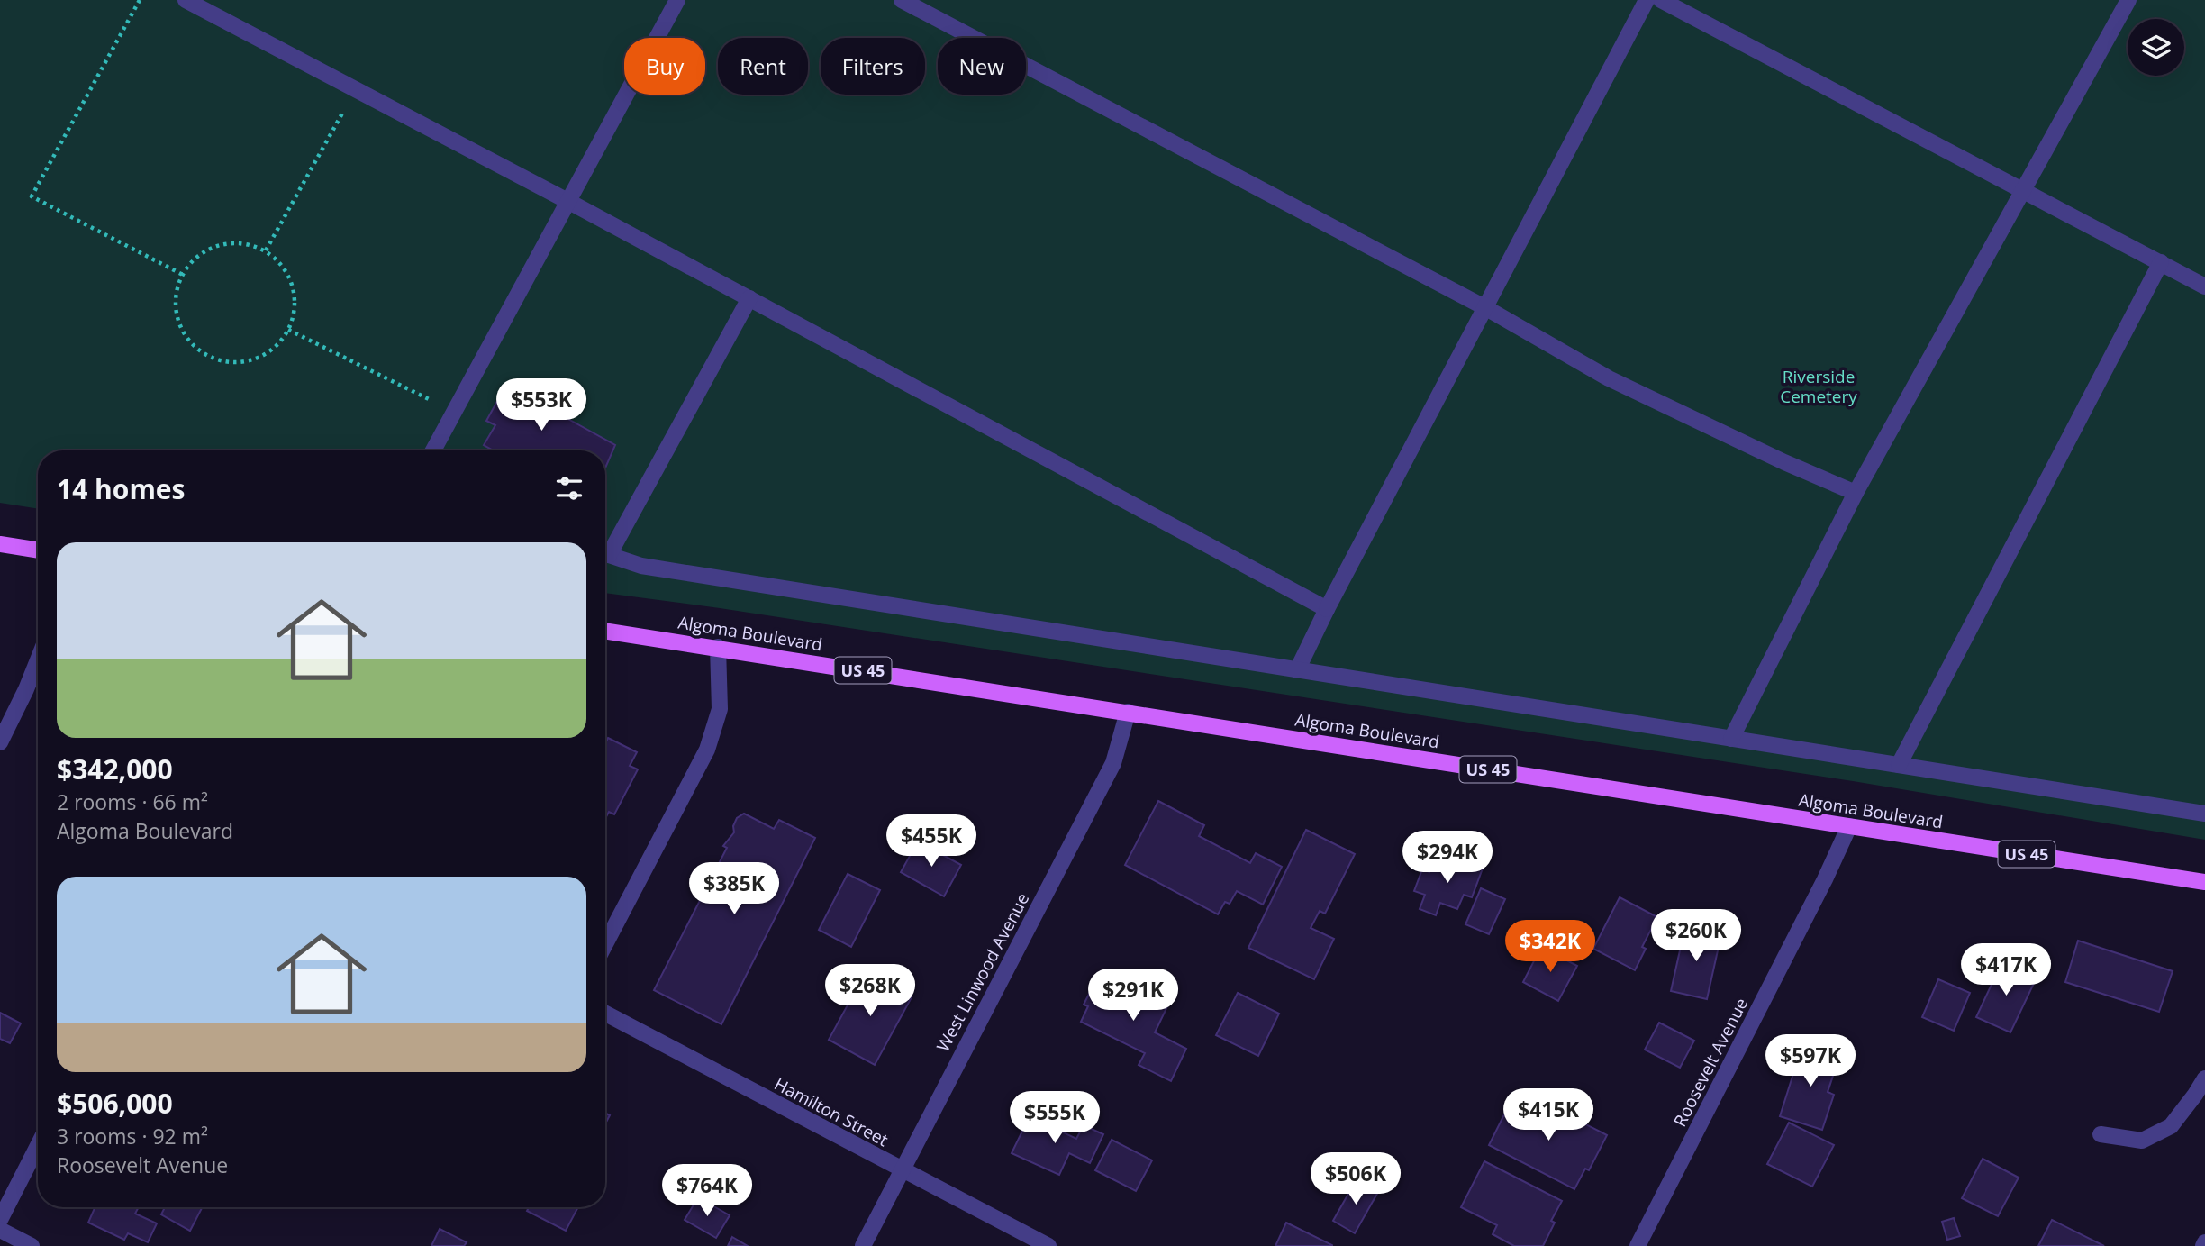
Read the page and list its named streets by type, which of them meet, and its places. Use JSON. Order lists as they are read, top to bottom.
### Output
{
  "streets": {
    "main road": ["Algoma Boulevard", "US 45"],
    "street": ["West Linwood Avenue", "Roosevelt Avenue", "Hamilton Street"]
  },
  "crossings": [
    ["Algoma Boulevard", "West Linwood Avenue"],
    ["Algoma Boulevard", "Roosevelt Avenue"],
    ["West Linwood Avenue", "Hamilton Street"]
  ],
  "parks": ["Riverside Cemetery"],
  "page": {
    "chip": [
      "Buy",
      "Rent",
      "Filters",
      "New"
    ],
    "price": [
      "$553K",
      "$455K",
      "$294K",
      "$385K",
      "$260K",
      "$342K",
      "$417K",
      "$268K",
      "$291K",
      "$597K",
      "$415K",
      "$555K",
      "$506K",
      "$764K"
    ],
    "heading": "14 homes",
    "list": [
      {
        "name": "$342,000",
        "note": "2 rooms · 66 m² · Algoma Boulevard"
      },
      {
        "name": "$506,000",
        "note": "3 rooms · 92 m² · Roosevelt Avenue"
      }
    ]
  }
}
